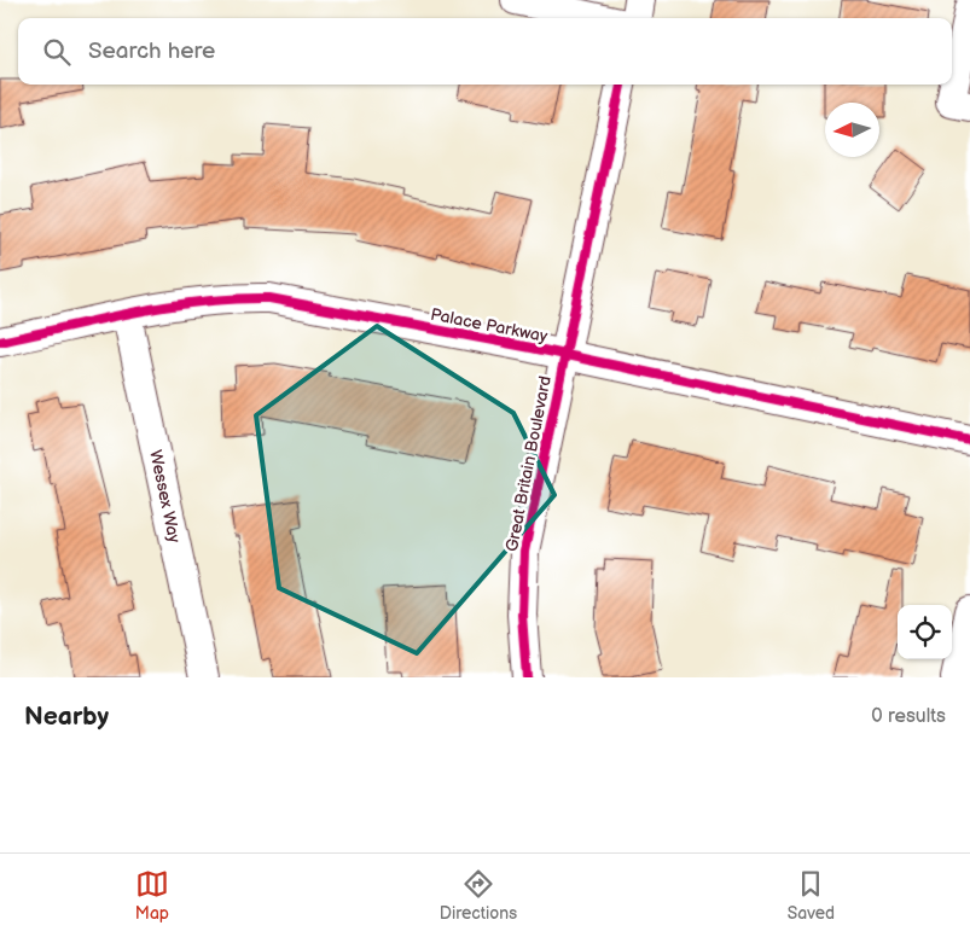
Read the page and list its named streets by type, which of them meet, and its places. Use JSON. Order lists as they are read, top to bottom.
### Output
{
  "streets": {
    "street": ["Palace Parkway", "Great Britain Boulevard", "Wessex Way"]
  },
  "crossings": [
    ["Palace Parkway", "Great Britain Boulevard"],
    ["Palace Parkway", "Wessex Way"]
  ],
  "north": "left",
  "page": {
    "search": "Search here",
    "heading": ["Nearby", "0 results"],
    "nav": ["Map", "Directions", "Saved"]
  }
}
